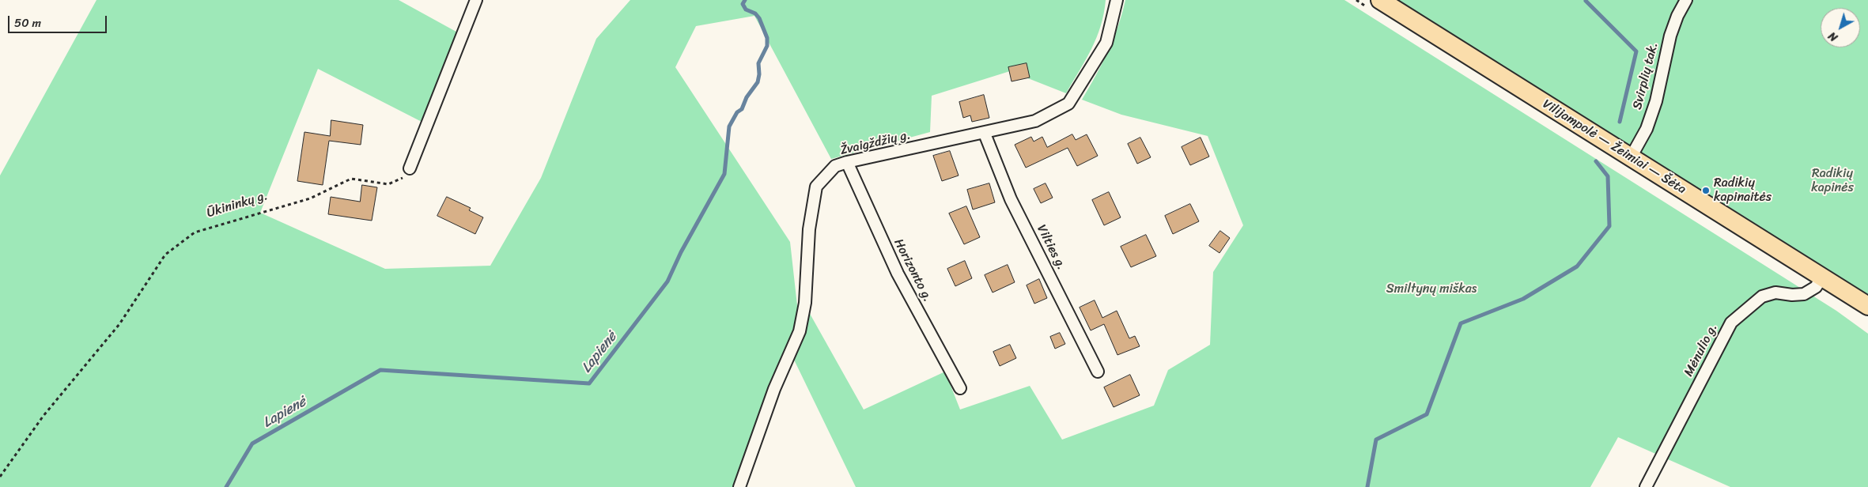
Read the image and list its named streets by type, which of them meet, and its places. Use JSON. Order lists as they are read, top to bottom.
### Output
{
  "streets": {
    "main road": ["Vilijampolė — Žeimiai — Šėta"],
    "street": [
      "Svirplių tak.",
      "Žvaigždžių g.",
      "Vilties g.",
      "Horizonto g.",
      "Mėnulio g."
    ],
    "path": ["Ūkininkų g."]
  },
  "crossings": [
    ["Svirplių tak.", "Vilijampolė — Žeimiai — Šėta"],
    ["Žvaigždžių g.", "Vilties g."],
    ["Žvaigždžių g.", "Horizonto g."],
    ["Vilijampolė — Žeimiai — Šėta", "Mėnulio g."]
  ],
  "water": ["Lapienė"],
  "parks": ["Radikių kapinės", "Smiltynų miškas"],
  "places": ["Radikių kapinaitės"],
  "scale_bar": "50 m",
  "north": "bottom left"
}
